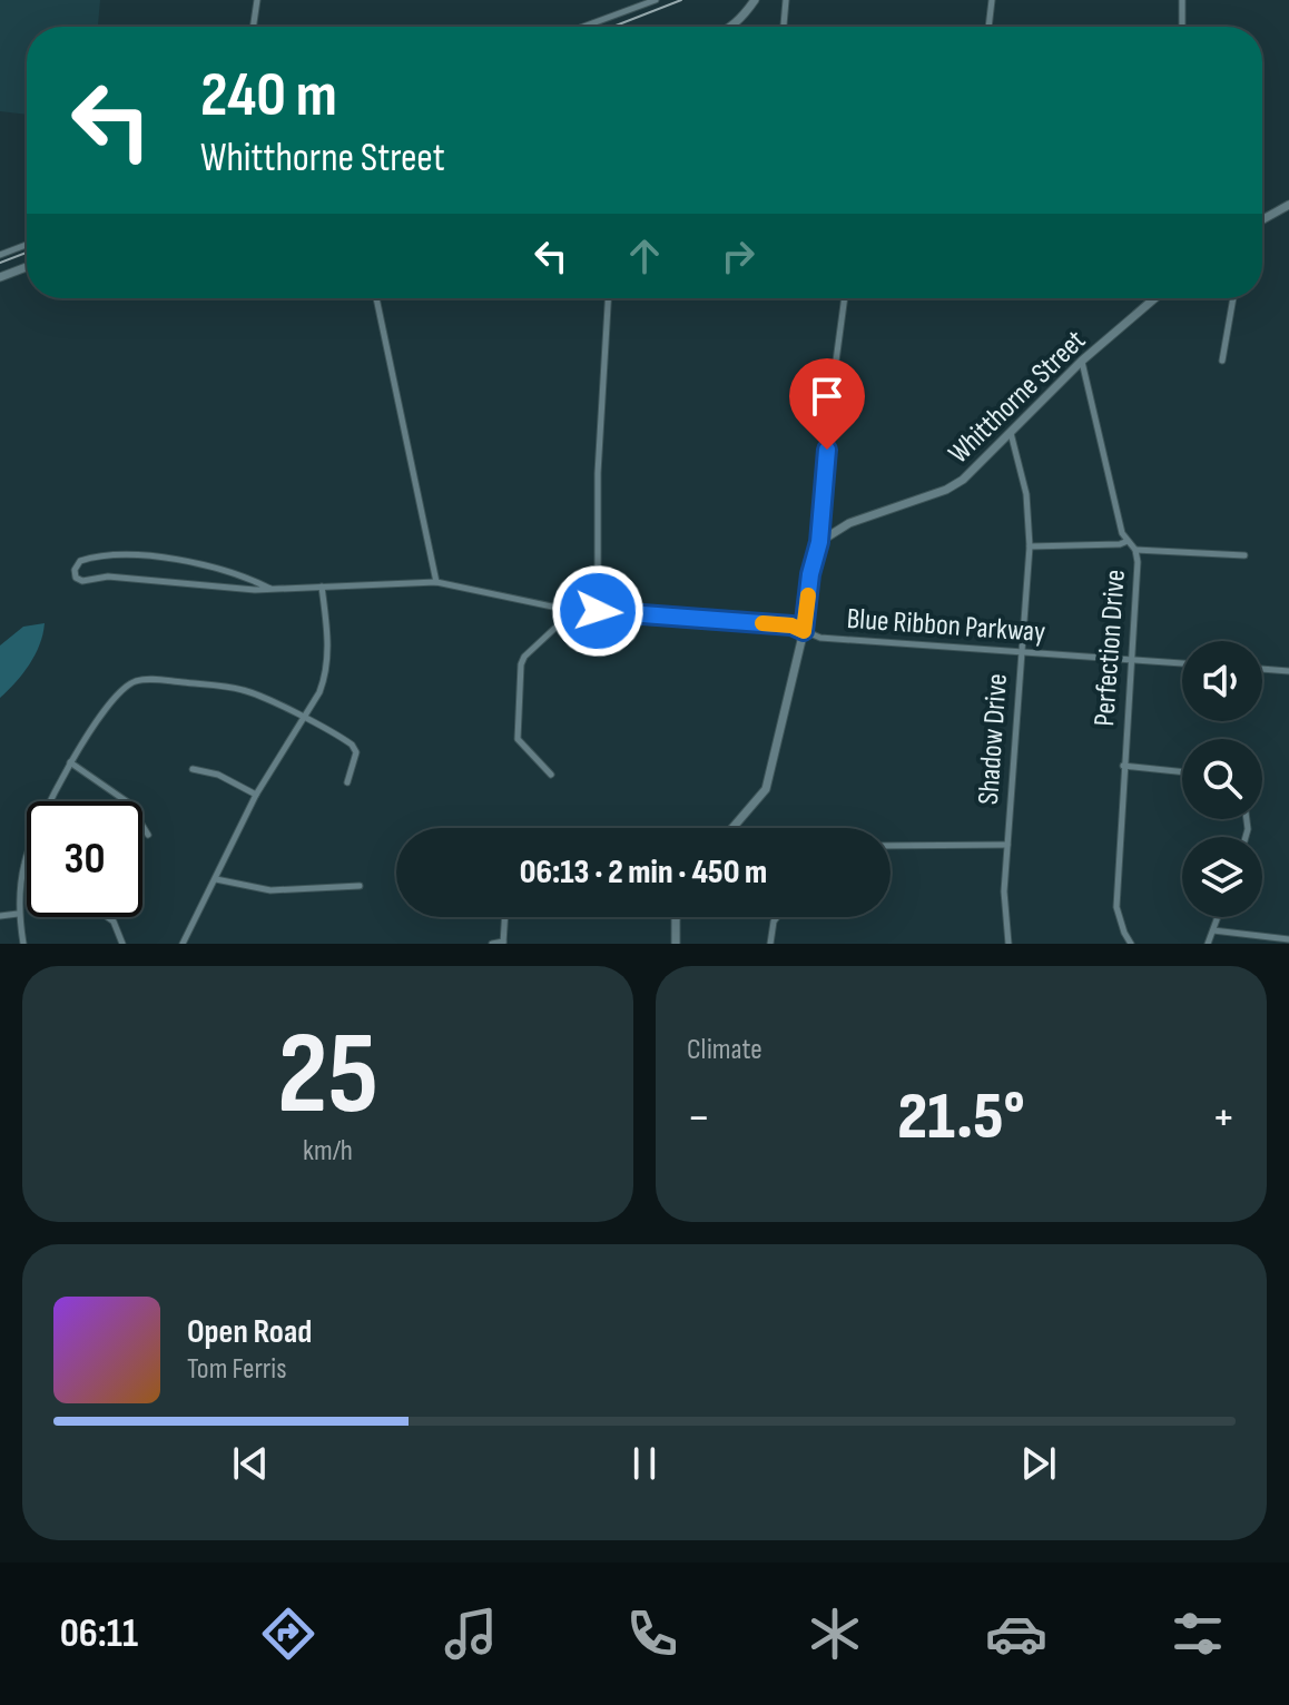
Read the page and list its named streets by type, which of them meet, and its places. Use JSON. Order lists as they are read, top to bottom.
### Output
{
  "streets": {
    "street": [
      "Whitthorne Street",
      "Blue Ribbon Parkway",
      "Perfection Drive",
      "Shadow Drive"
    ]
  },
  "crossings": [
    ["Whitthorne Street", "Perfection Drive"],
    ["Whitthorne Street", "Shadow Drive"],
    ["Blue Ribbon Parkway", "Perfection Drive"],
    ["Blue Ribbon Parkway", "Shadow Drive"]
  ],
  "page": {
    "turn": ["240 m", "Whitthorne Street"],
    "limit": "30",
    "trip": "06:13 · 2 min · 450 m",
    "tile": [
      ["25", "km/h"],
      "Climate"
    ],
    "heat": ["−", "21.5°", "+"],
    "song": ["Open Road", "Tom Ferris"],
    "tabs": "06:11"
  }
}
